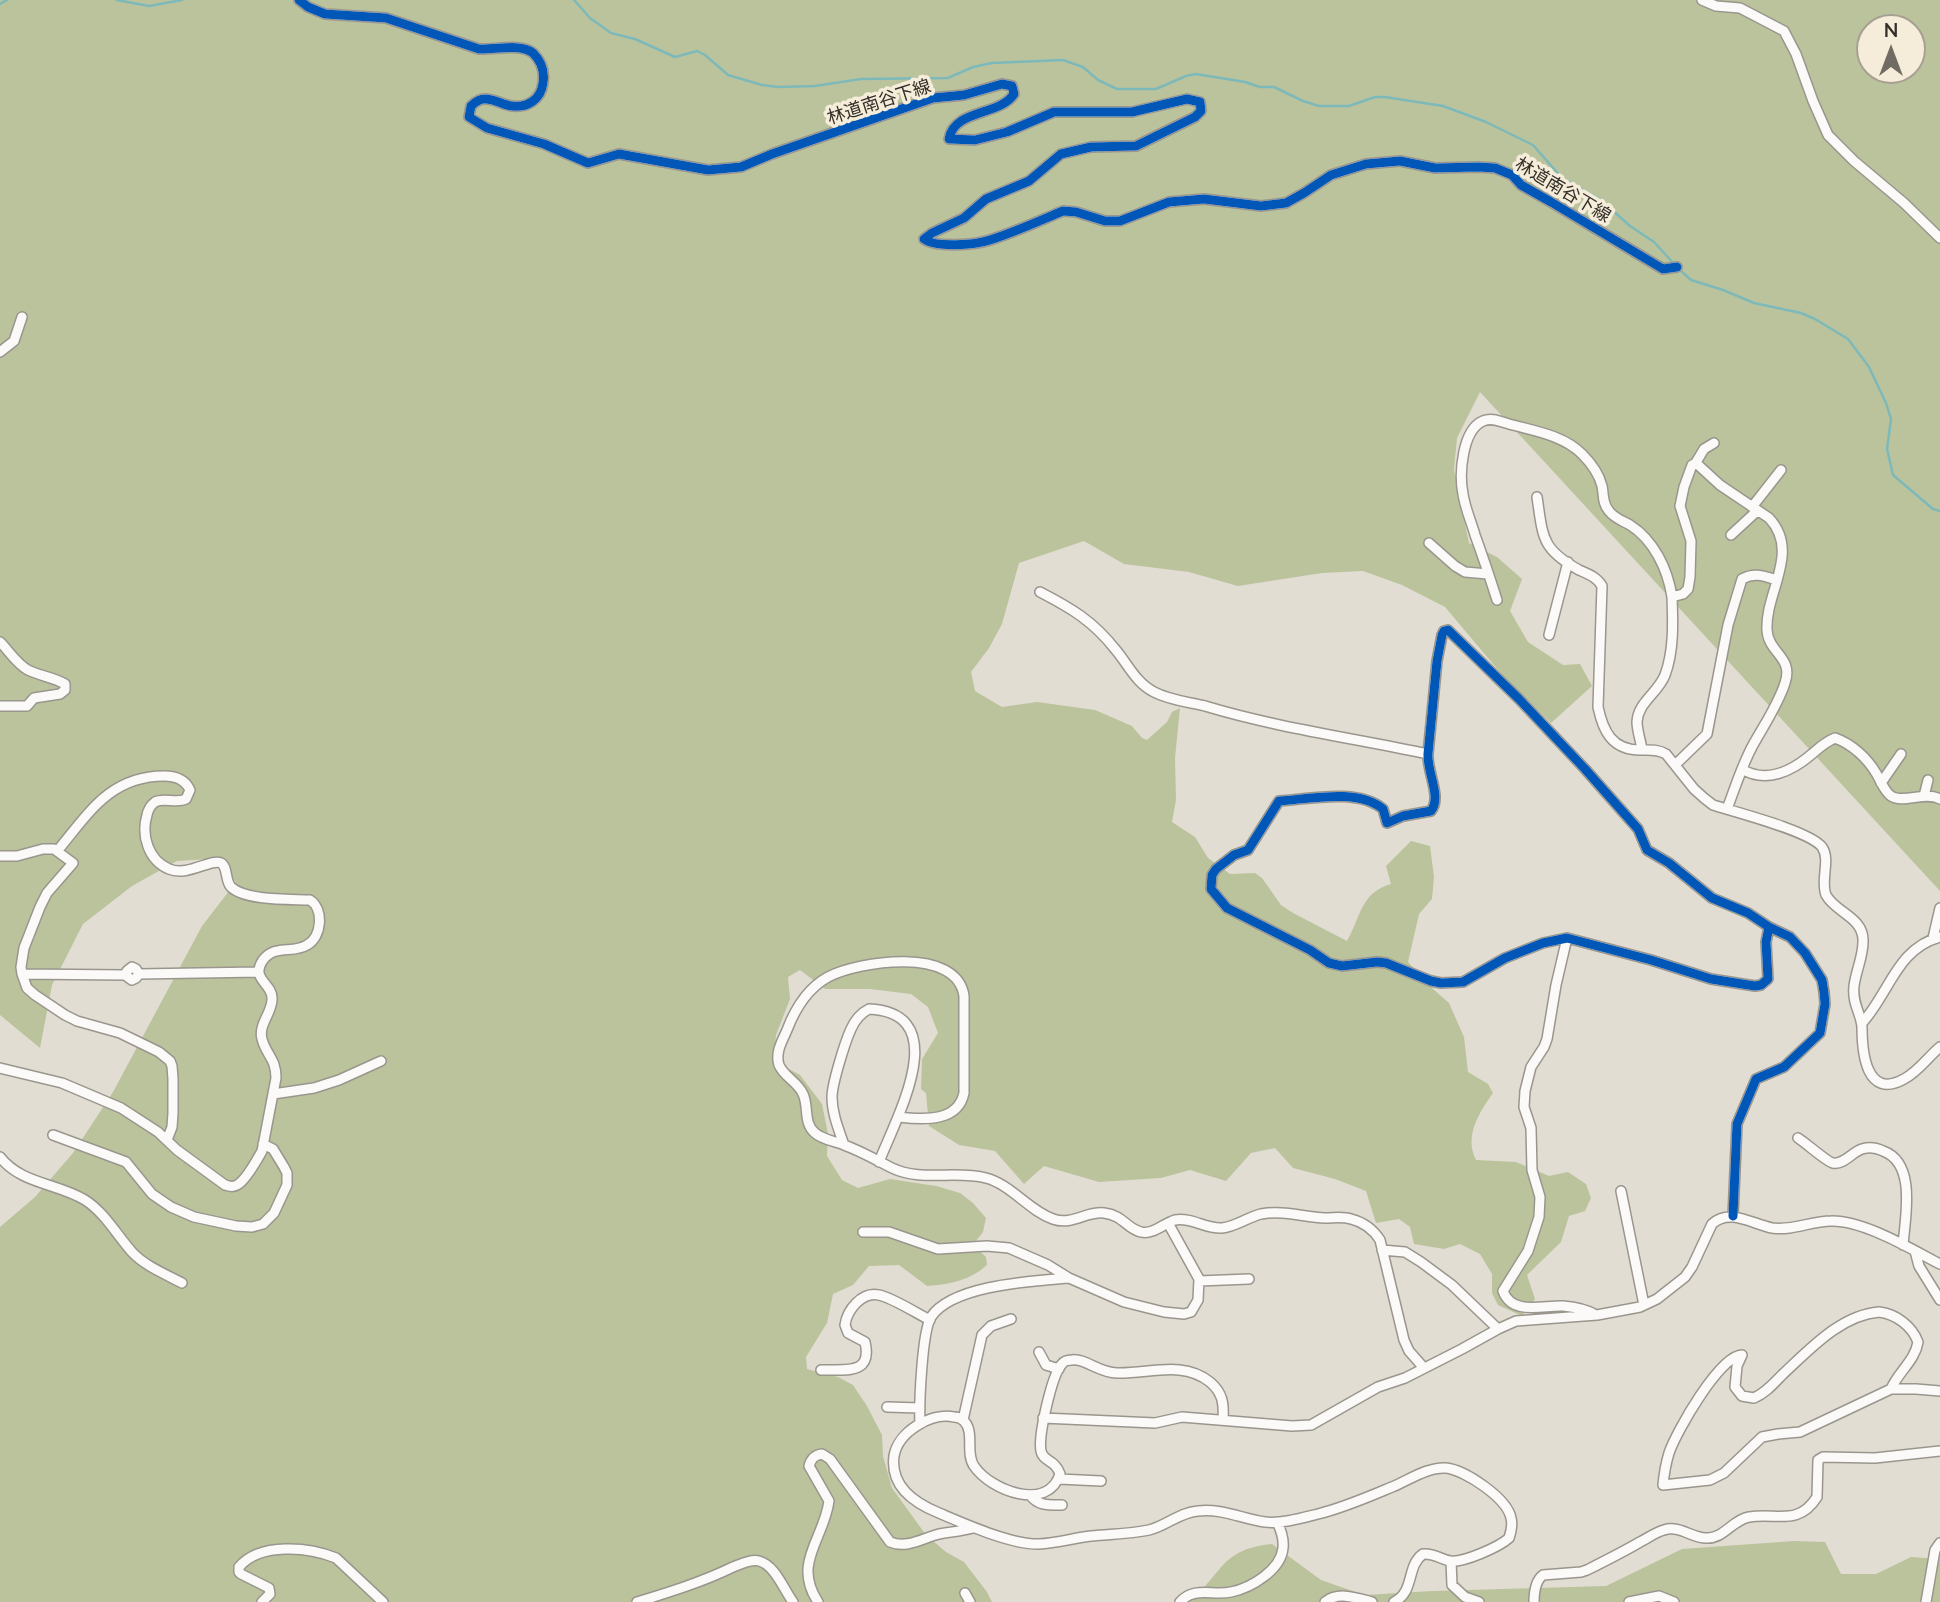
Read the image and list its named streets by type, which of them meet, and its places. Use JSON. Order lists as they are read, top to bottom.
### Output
{
  "streets": {
    "street": ["林道南谷下線"]
  },
  "north": "top"
}
